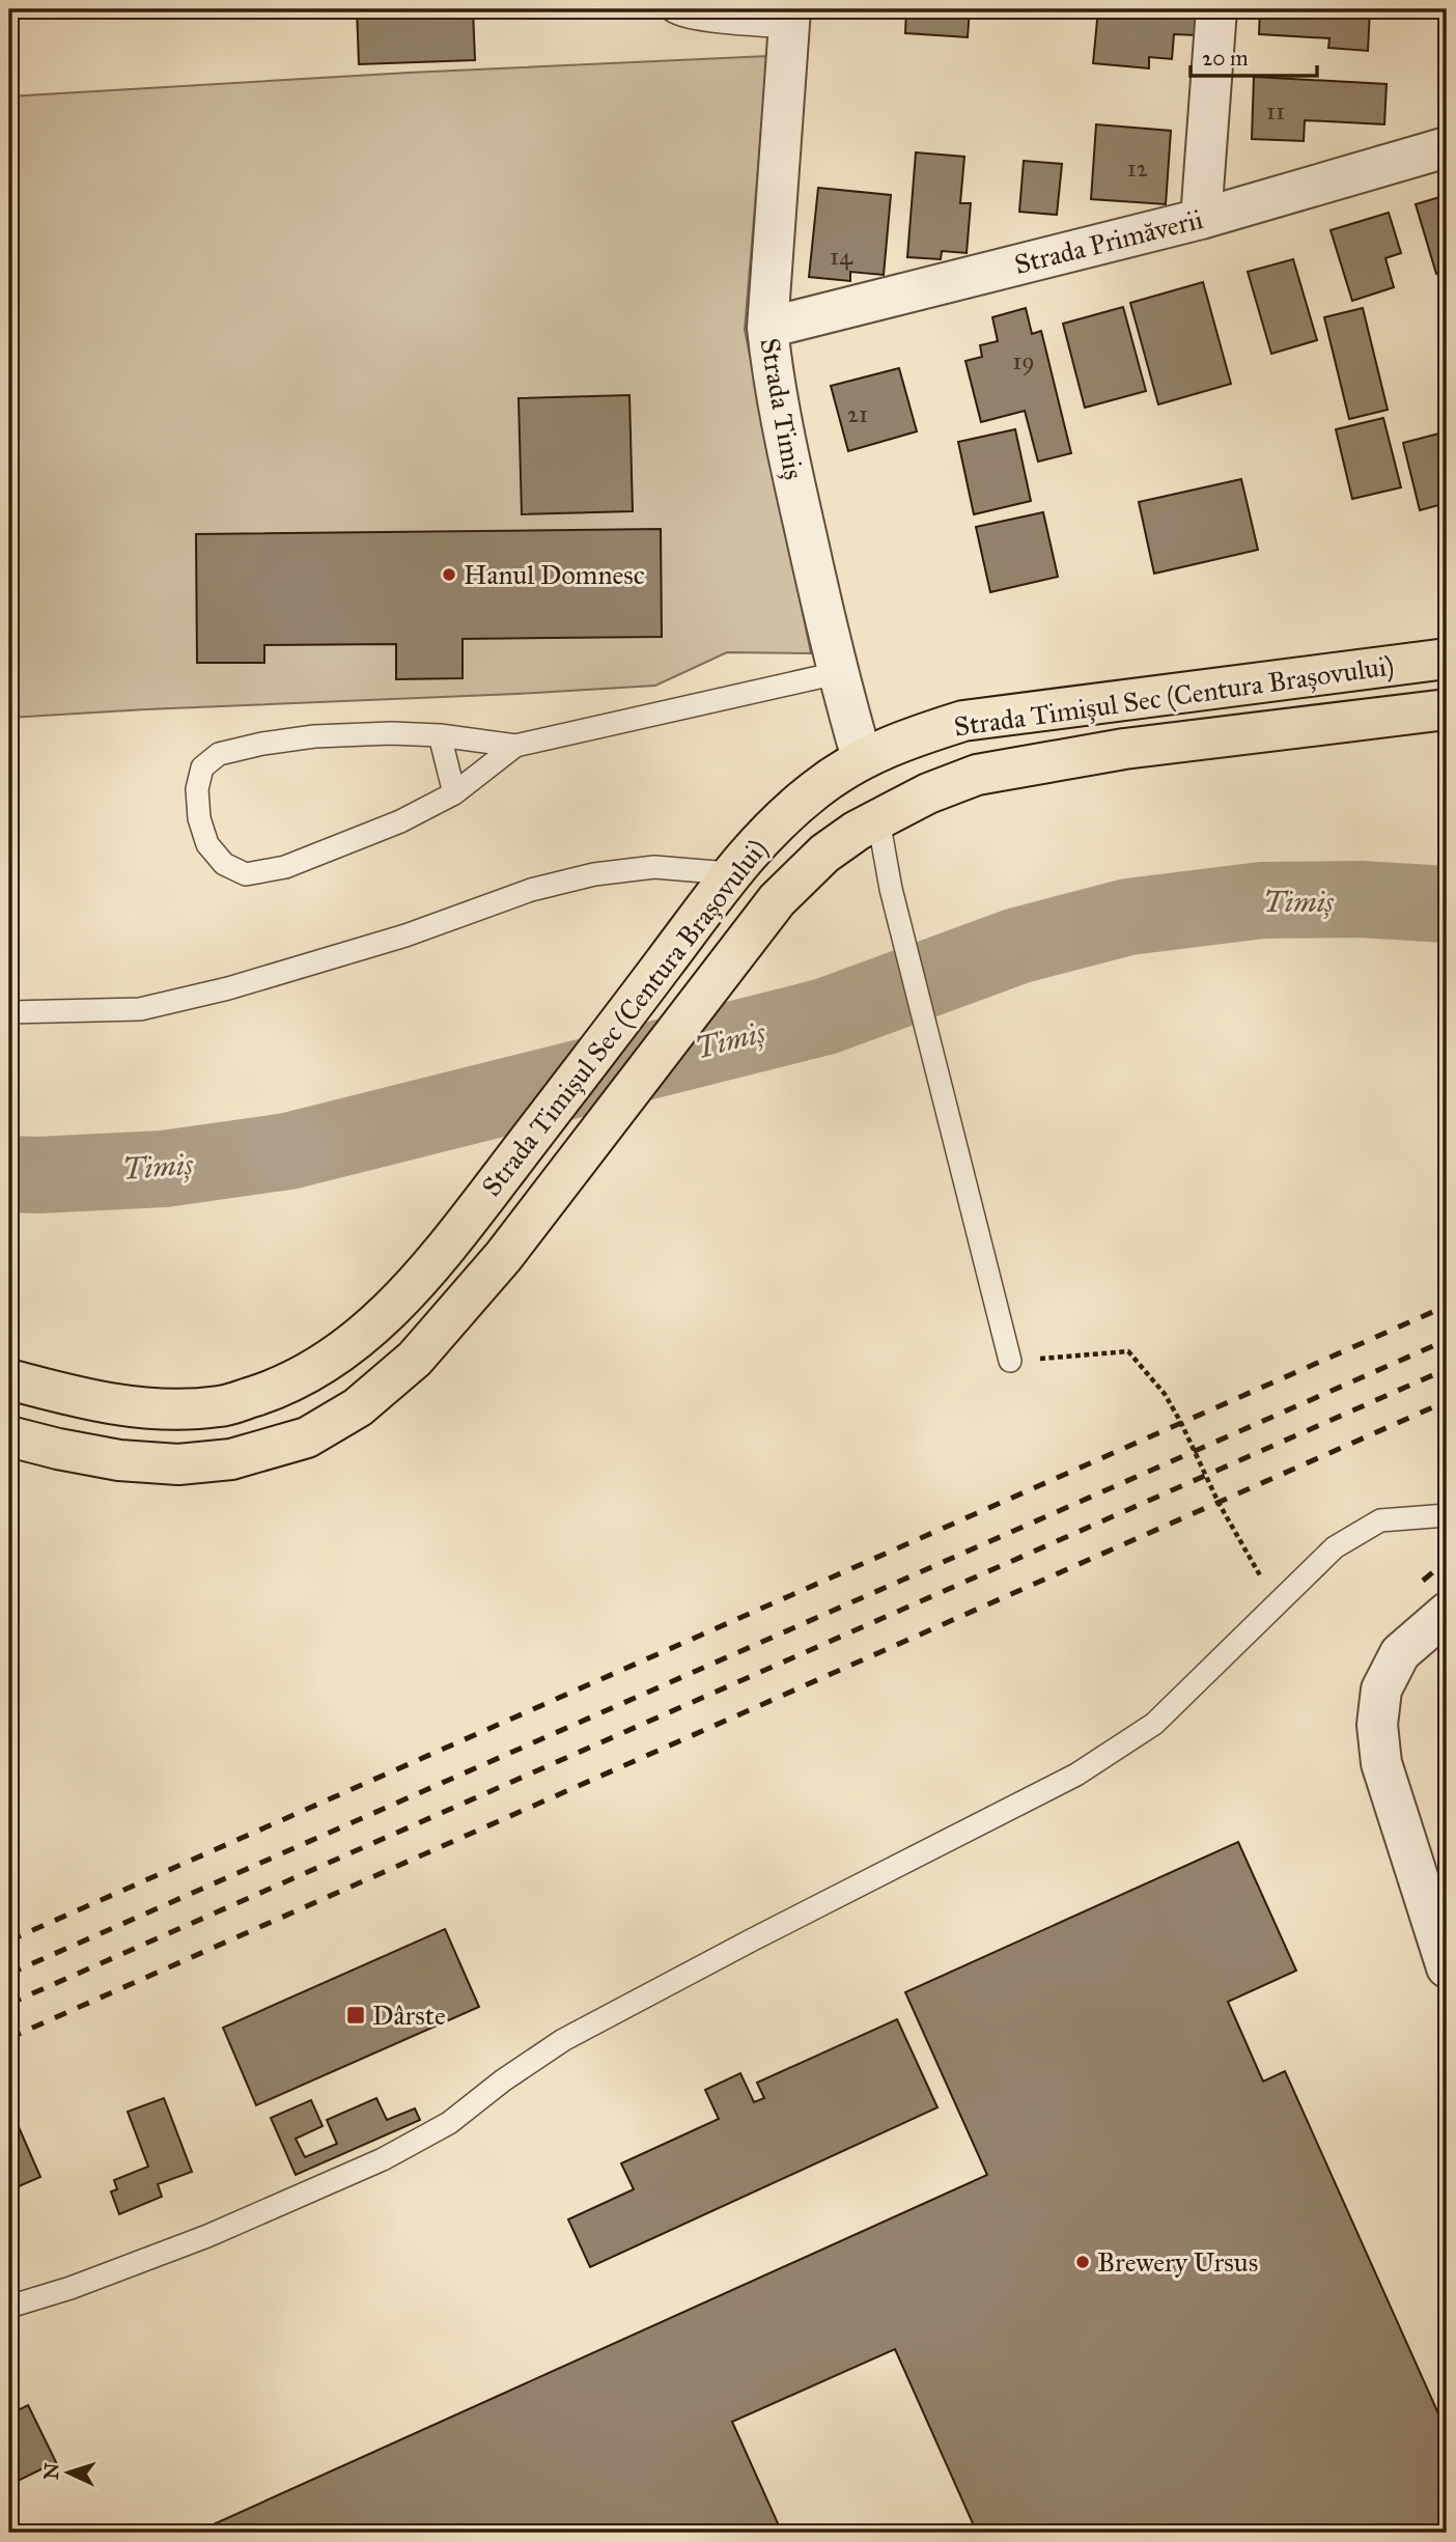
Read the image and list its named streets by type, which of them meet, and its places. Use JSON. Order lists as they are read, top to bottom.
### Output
{
  "streets": {
    "highway": ["Strada Timișul Sec (Centura Brașovului)"],
    "street": ["Strada Primăverii", "Strada Timiș"]
  },
  "crossings": [
    ["Strada Primăverii", "Strada Timiș"],
    ["Strada Timiș", "Strada Timișul Sec (Centura Brașovului)"]
  ],
  "water": ["Timiș"],
  "places": {
    "other": ["Hanul Domnesc", "Brewery Ursus"],
    "transit": ["Dârste"]
  },
  "house_numbers": [
    "11",
    "12",
    "14",
    "19",
    "21"
  ],
  "scale_bar": "20 m",
  "north": "left"
}
